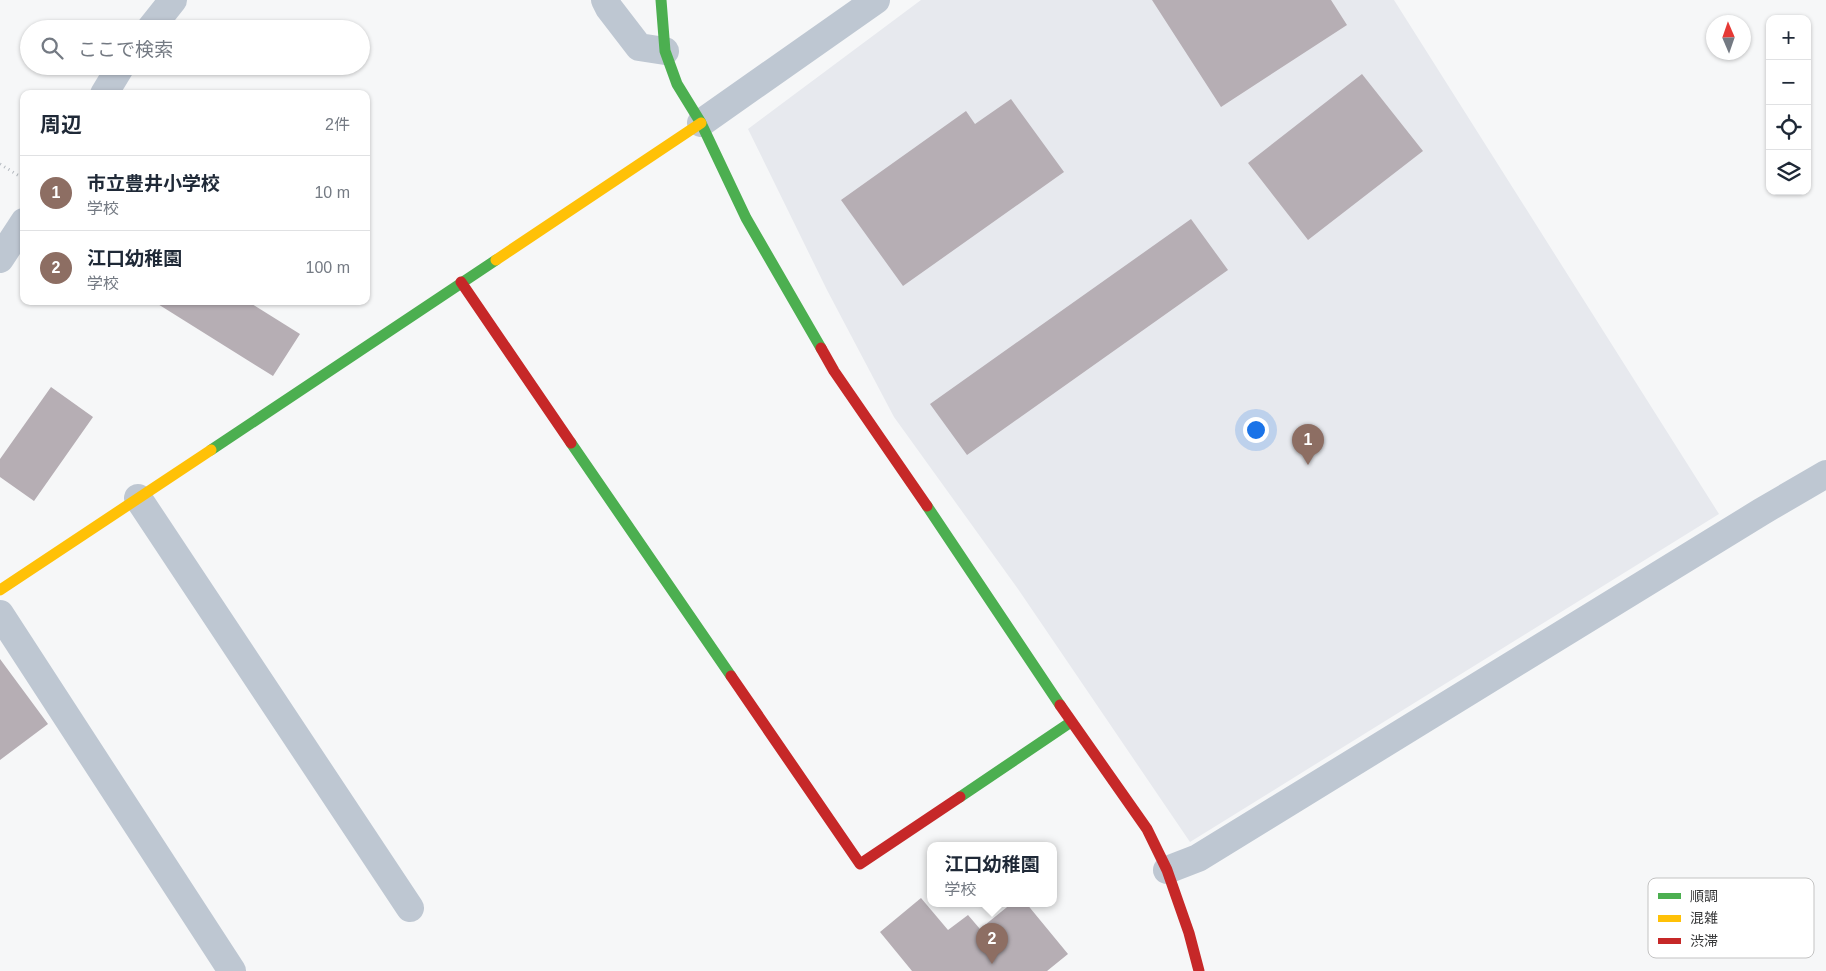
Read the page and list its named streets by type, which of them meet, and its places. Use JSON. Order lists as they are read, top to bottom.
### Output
{
  "legend": ["順調", "混雑", "渋滞"],
  "north": "top",
  "page": {
    "map_buttons": ["+", "−"],
    "search": "ここで検索",
    "heading": ["周辺", "2件"],
    "list": [
      {
        "mark": "1",
        "name": "市立豊井小学校",
        "note": "学校",
        "value": "10 m"
      },
      {
        "mark": "2",
        "name": "江口幼稚園",
        "note": "学校",
        "value": "100 m"
      }
    ],
    "pins": ["1", "2"],
    "popup": ["江口幼稚園", "学校"]
  }
}
